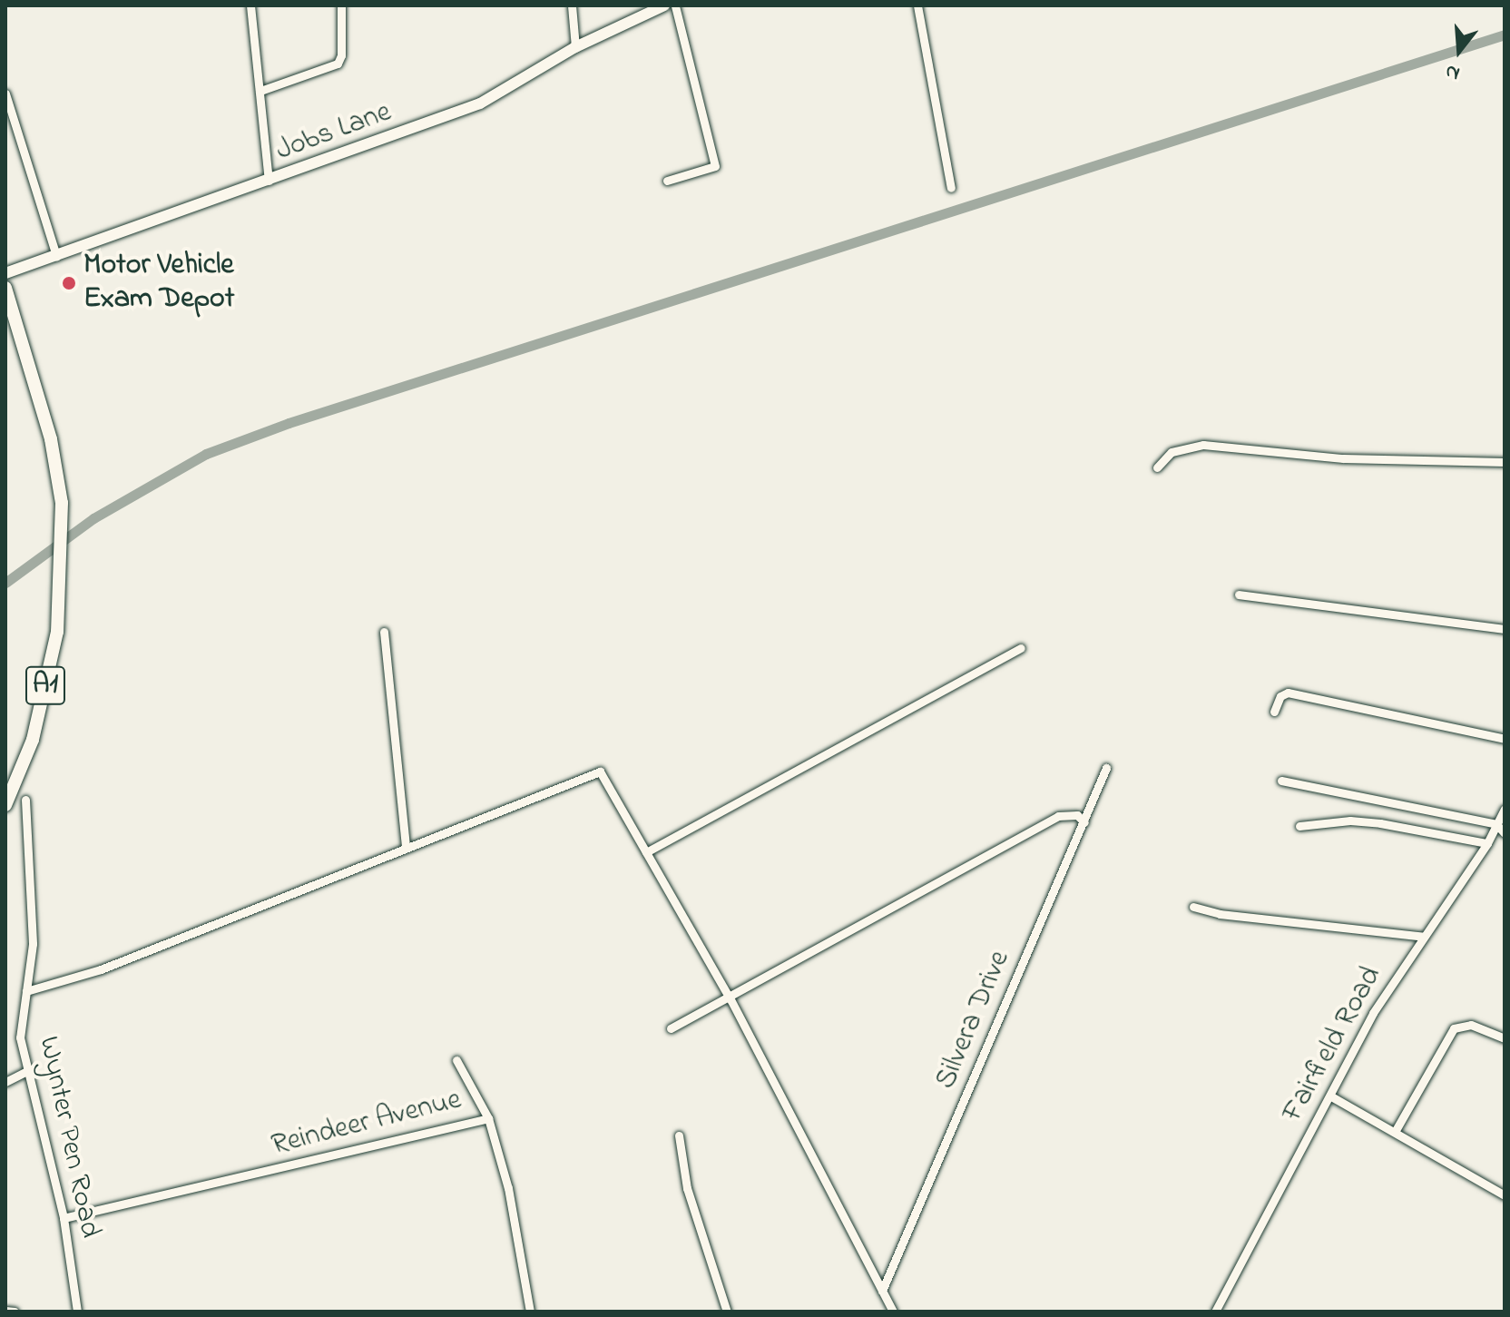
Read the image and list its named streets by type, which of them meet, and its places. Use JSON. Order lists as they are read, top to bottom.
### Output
{
  "streets": {
    "main road": ["A1"],
    "street": [
      "Jobs Lane",
      "Silvera Drive",
      "Fairfield Road",
      "Reindeer Avenue",
      "Wynter Pen Road"
    ]
  },
  "crossings": [
    ["Reindeer Avenue", "Wynter Pen Road"]
  ],
  "places": ["Motor Vehicle Exam Depot"],
  "north": "bottom"
}
